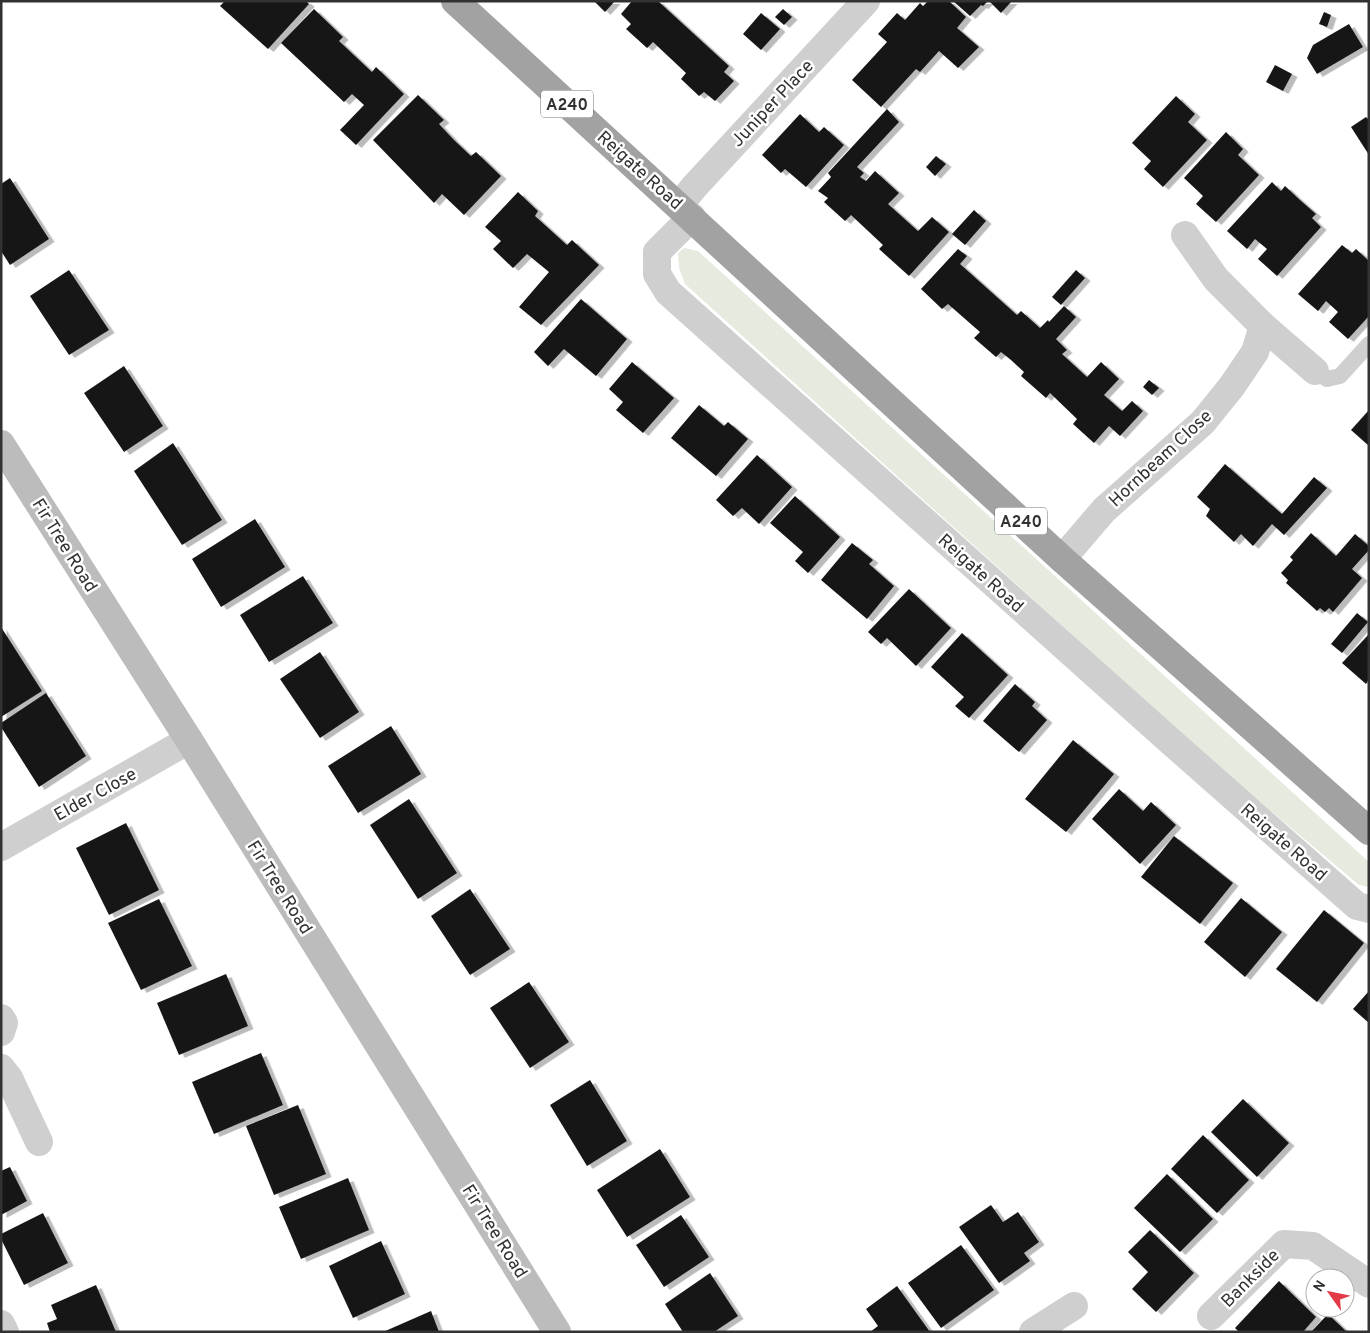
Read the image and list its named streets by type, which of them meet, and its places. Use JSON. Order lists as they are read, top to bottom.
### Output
{
  "streets": {
    "highway": ["A240", "Reigate Road"],
    "main road": ["Fir Tree Road"],
    "street": [
      "Juniper Place",
      "Hornbeam Close",
      "Elder Close",
      "Bankside"
    ]
  },
  "crossings": [
    ["Juniper Place", "Reigate Road"],
    ["Reigate Road", "Hornbeam Close"],
    ["Fir Tree Road", "Elder Close"]
  ],
  "north": "top left"
}
